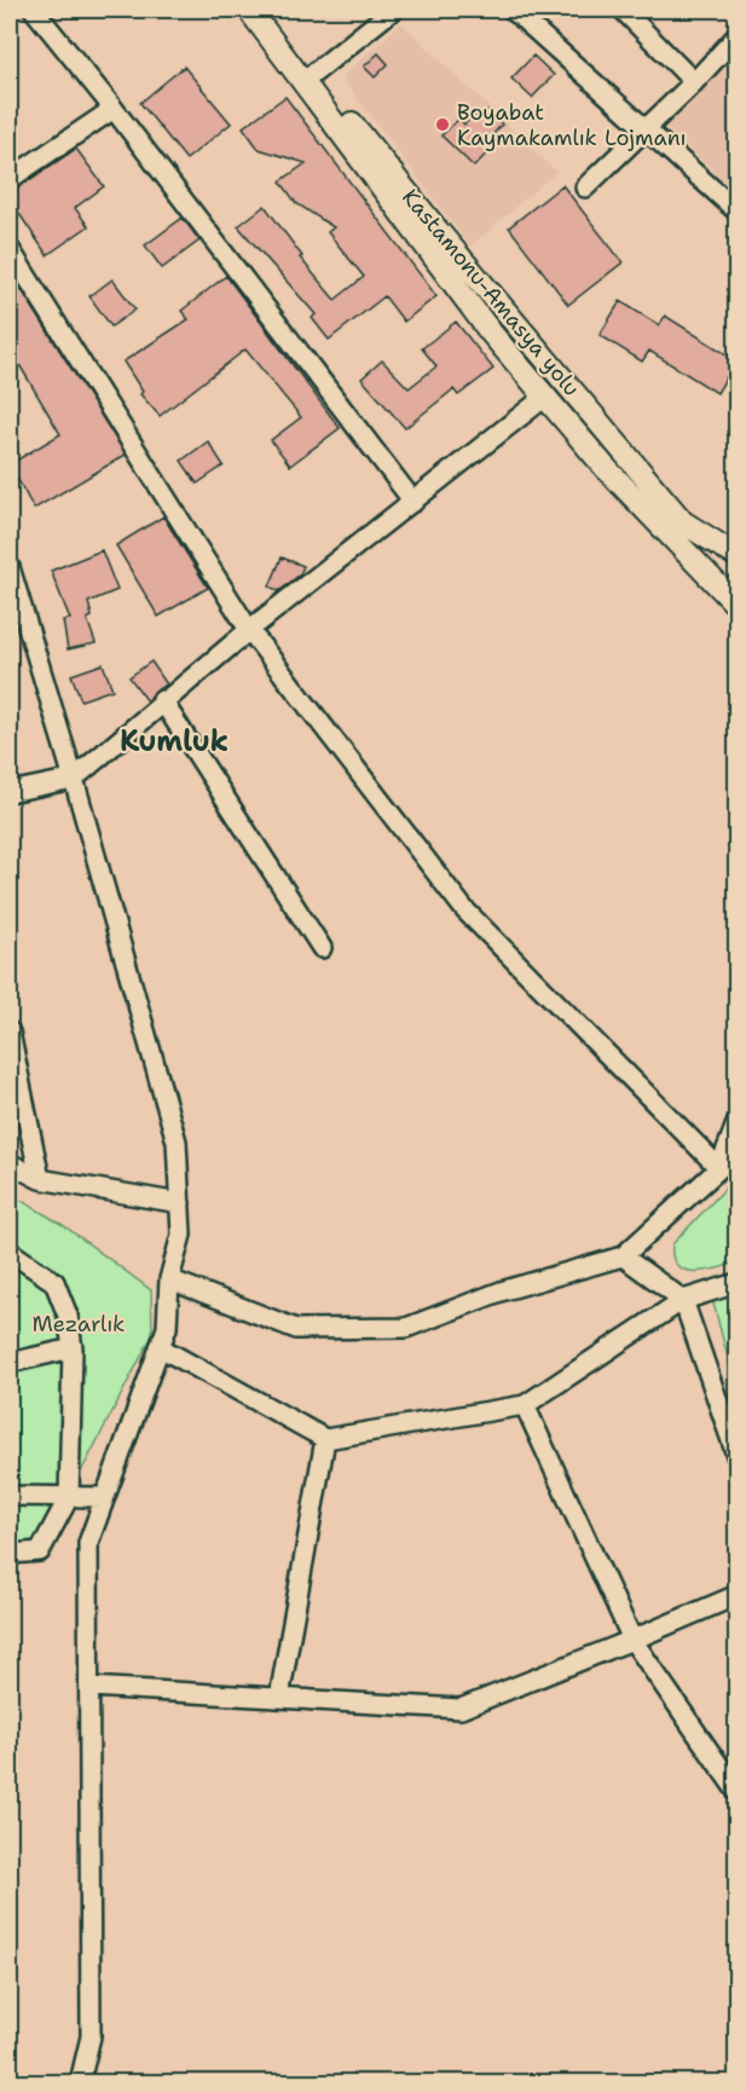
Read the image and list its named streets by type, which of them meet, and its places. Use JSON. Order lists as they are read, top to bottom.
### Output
{
  "streets": {
    "main road": ["Kastamonu-Amasya yolu"]
  },
  "districts": ["Kumluk"],
  "parks": ["Mezarlık"],
  "places": ["Boyabat Kaymakamlık Lojmanı"]
}
